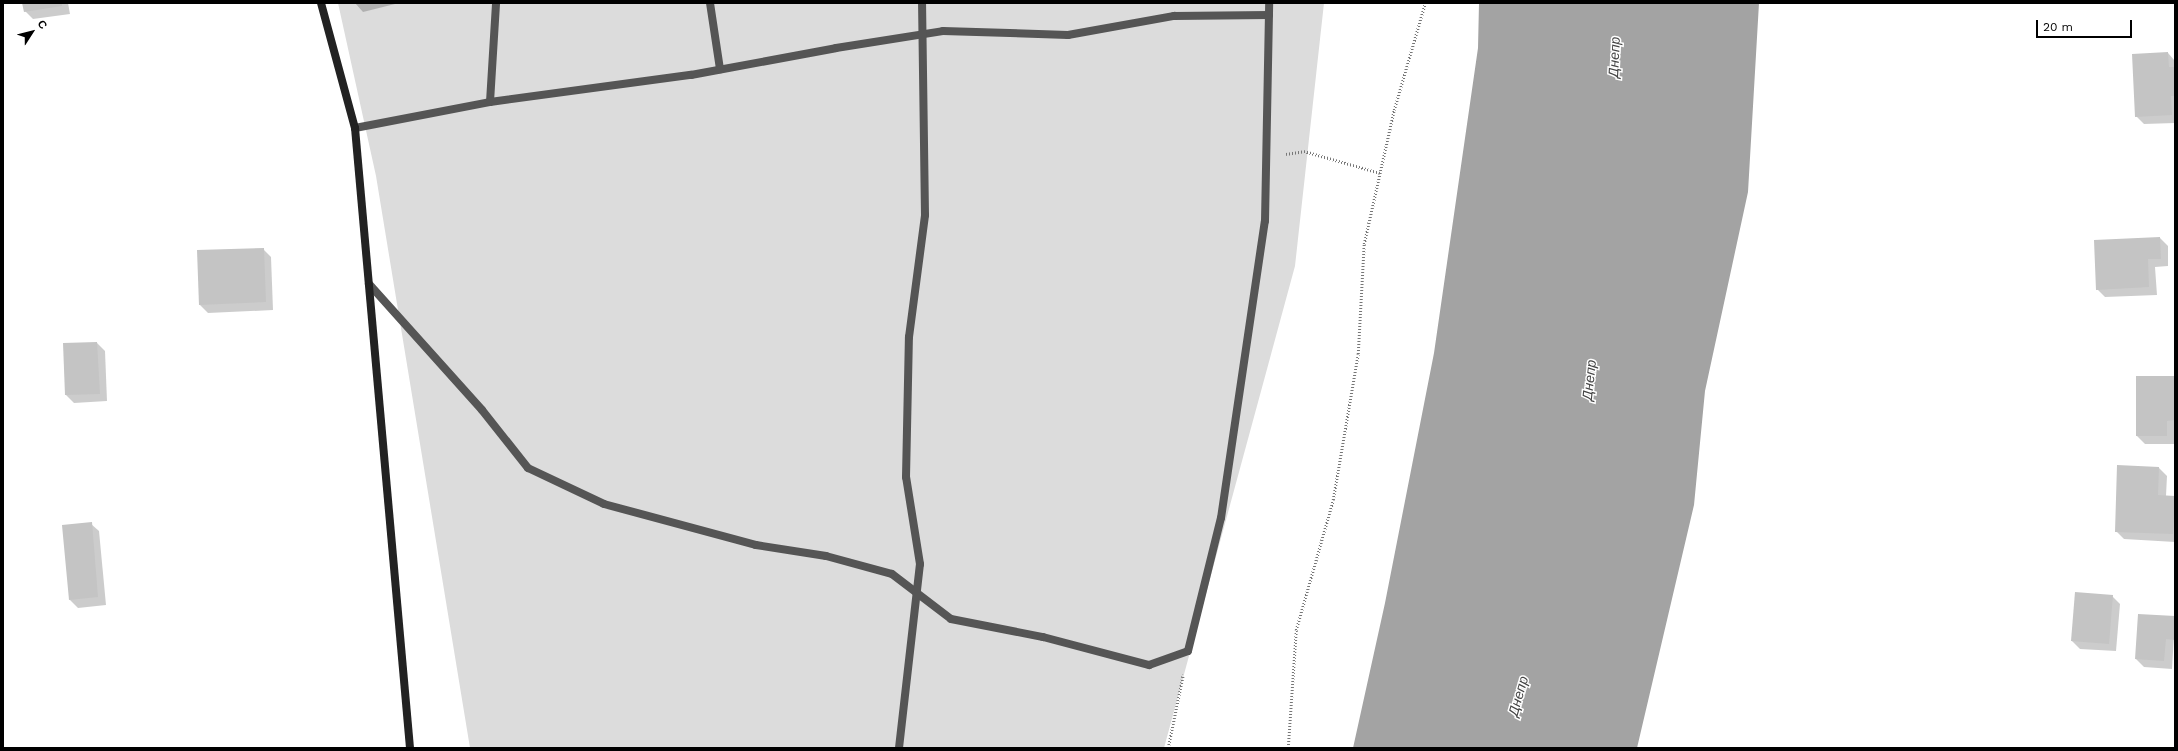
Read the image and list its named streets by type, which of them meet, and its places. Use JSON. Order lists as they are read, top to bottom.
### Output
{
  "water": ["Днепр"],
  "scale_bar": "20 m",
  "north": "top right"
}
